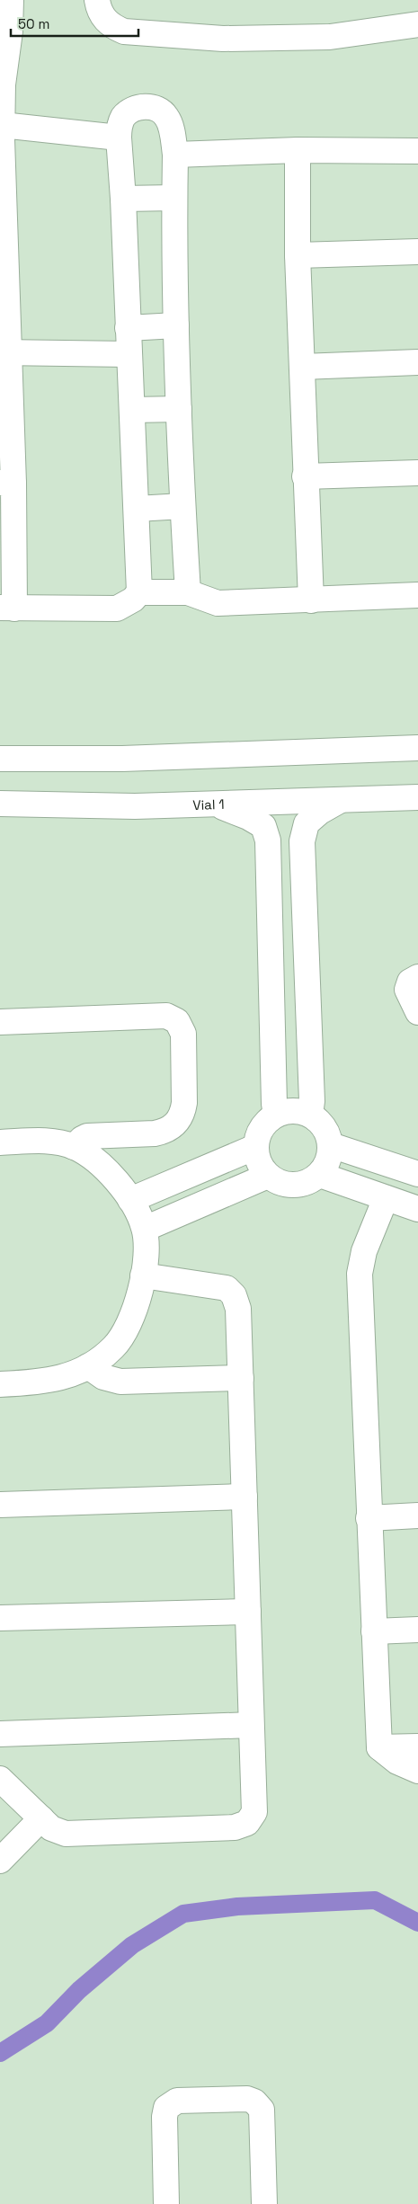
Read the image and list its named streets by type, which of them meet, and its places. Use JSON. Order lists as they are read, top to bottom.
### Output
{
  "streets": {
    "street": ["Vial 1"]
  },
  "scale_bar": "50 m"
}
